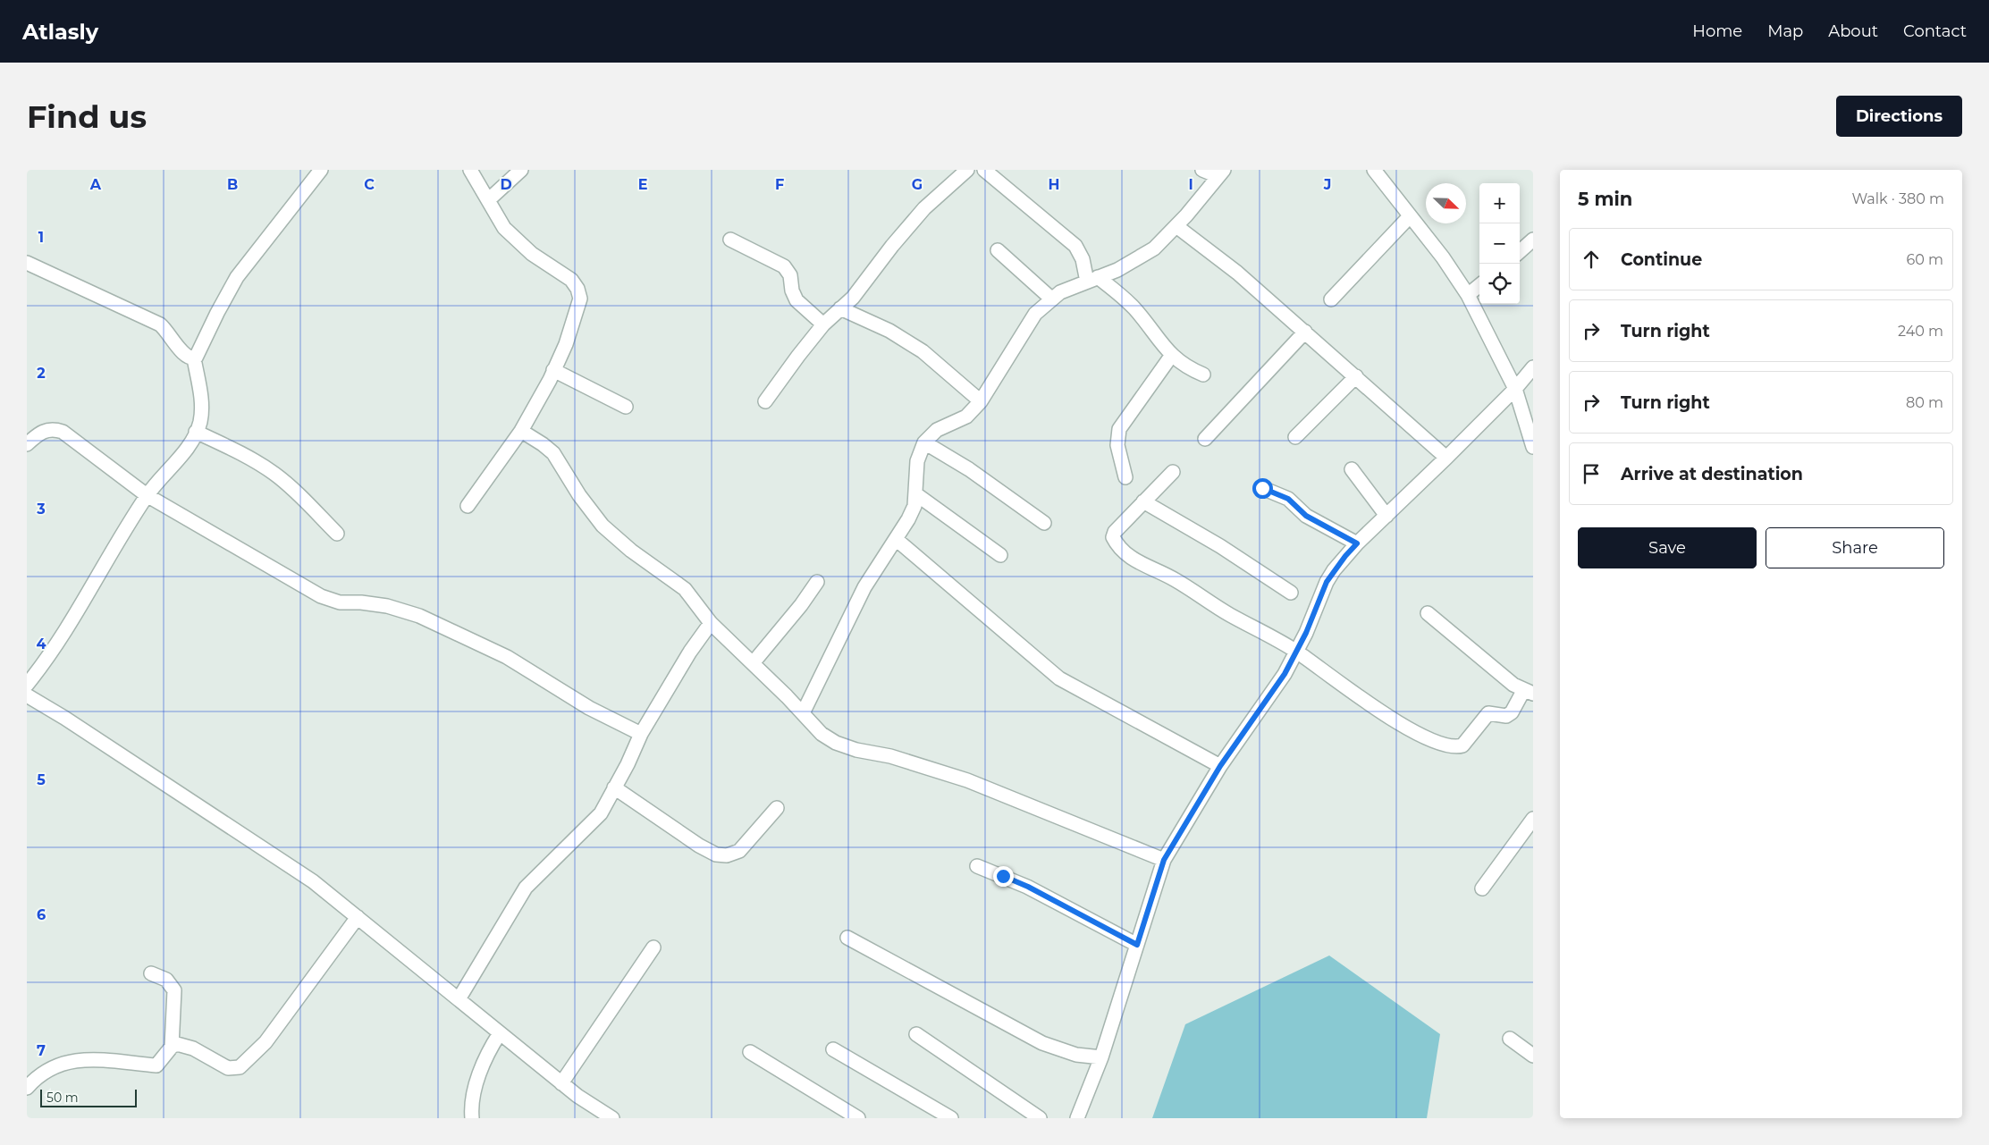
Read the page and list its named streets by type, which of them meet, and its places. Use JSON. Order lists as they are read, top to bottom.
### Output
{
  "scale_bar": "50 m",
  "north": "bottom right",
  "page": {
    "header": "Atlasly",
    "nav": [
      "Home",
      "Map",
      "About",
      "Contact"
    ],
    "buttons": [
      "Directions",
      ["Save", "Share"]
    ],
    "title": "Find us",
    "heading": ["5 min", "Walk · 380 m"],
    "map_buttons": ["+", "−"],
    "list": [
      ["Continue", "60 m"],
      ["Turn right", "240 m"],
      ["Turn right", "80 m"],
      "Arrive at destination"
    ],
    "scale": "50 m"
  },
  "grid": {
    "columns": [
      "A",
      "B",
      "C",
      "D",
      "E",
      "F",
      "G",
      "H",
      "I",
      "J"
    ],
    "rows": [
      "1",
      "2",
      "3",
      "4",
      "5",
      "6",
      "7"
    ]
  }
}
